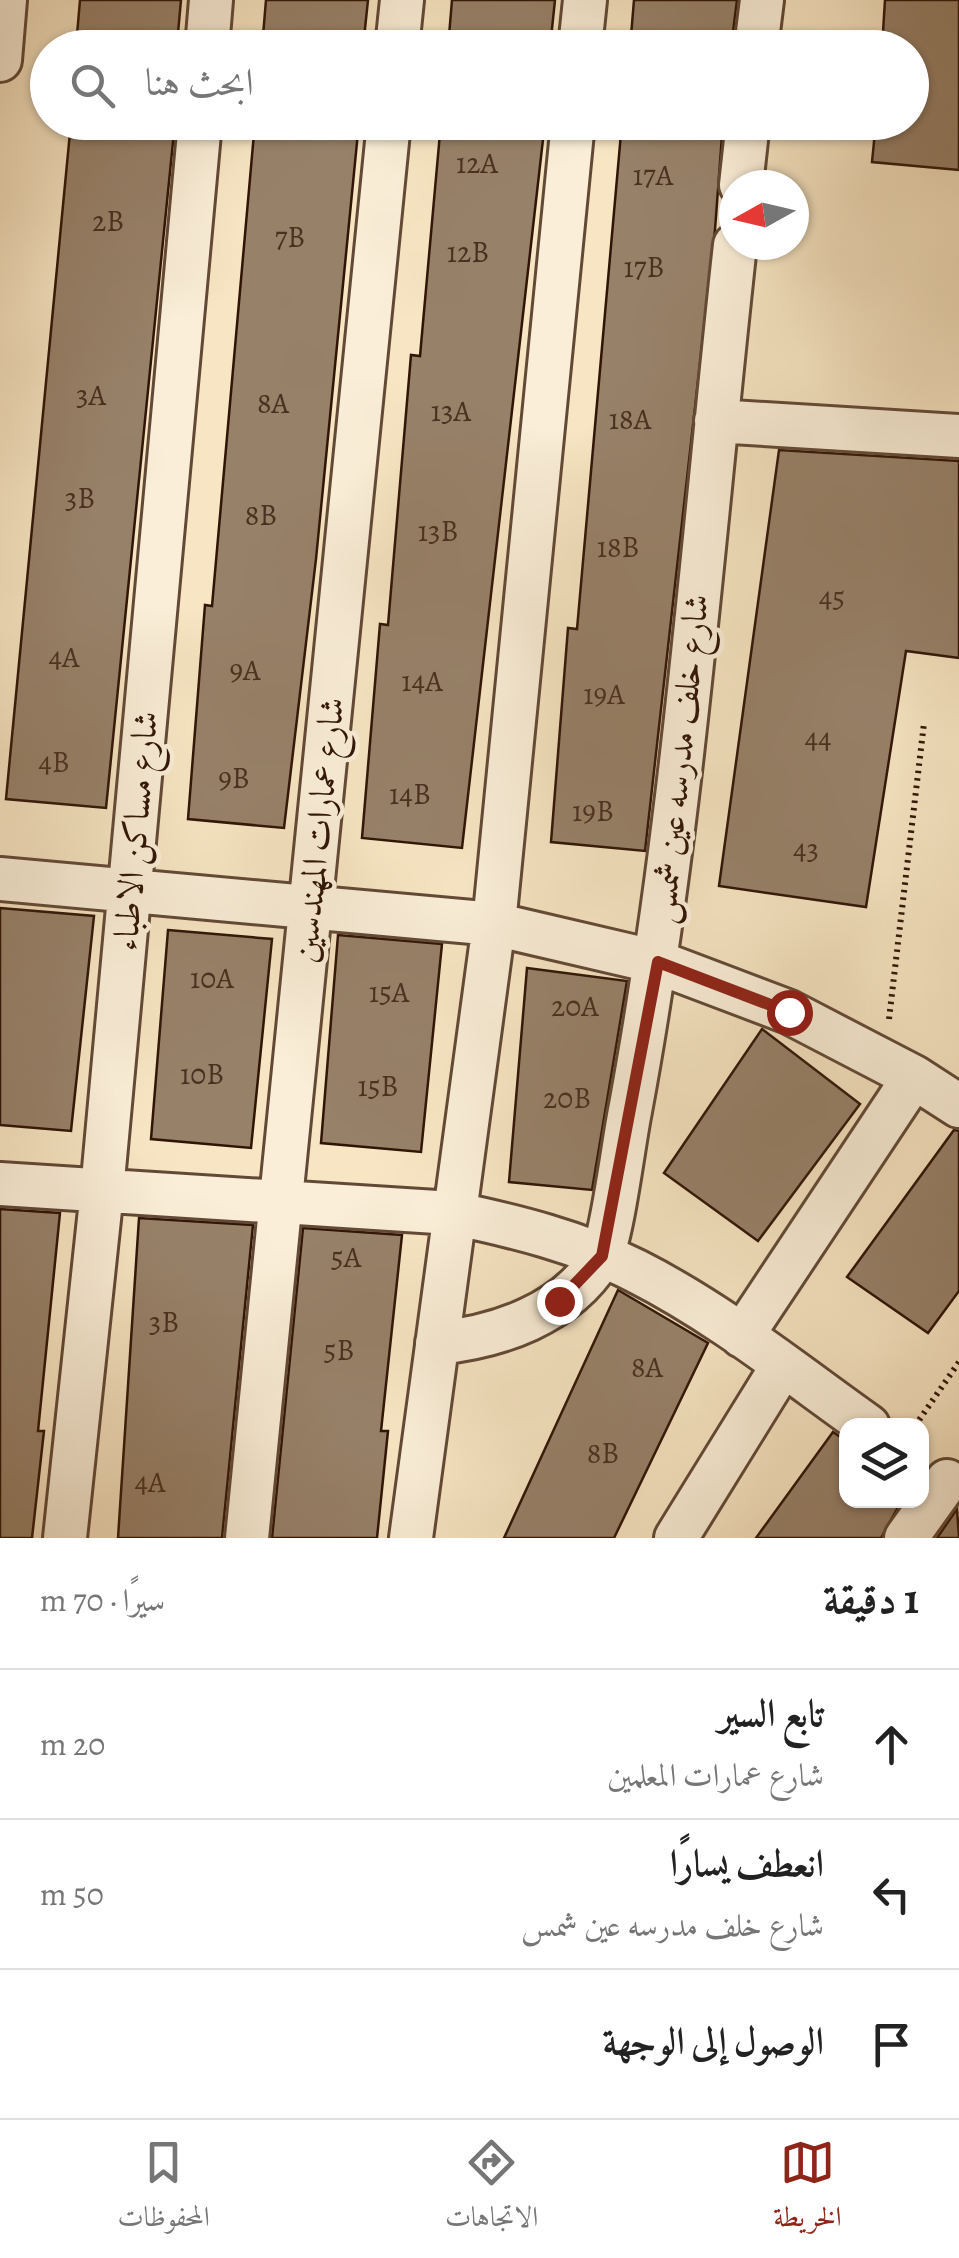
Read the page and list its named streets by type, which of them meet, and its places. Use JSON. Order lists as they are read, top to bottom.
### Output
{
  "streets": {
    "street": ["شارع خلف مدرسه عين شمس", "شارع عمارات المهندسين", "شارع مساكن الاطباء"]
  },
  "house_numbers": [
    "12A",
    "17A",
    "2B",
    "7B",
    "12B",
    "17B",
    "3A",
    "8A",
    "13A",
    "18A",
    "3B",
    "8B",
    "13B",
    "18B",
    "45",
    "4A",
    "9A",
    "14A",
    "19A",
    "44",
    "4B",
    "9B",
    "14B",
    "19B",
    "43",
    "10A",
    "15A",
    "20A",
    "10B",
    "15B",
    "20B",
    "5A",
    "3B",
    "5B",
    "8A",
    "8B",
    "4A"
  ],
  "north": "left",
  "page": {
    "search": "ابحث هنا",
    "heading": ["1 دقيقة", "سيرًا · 70 m"],
    "list": [
      ["تابع السير", "شارع عمارات المعلمين", "20 m"],
      ["انعطف يسارًا", "شارع خلف مدرسه عين شمس", "50 m"],
      "الوصول إلى الوجهة"
    ],
    "nav": ["الخريطة", "الاتجاهات", "المحفوظات"]
  }
}
